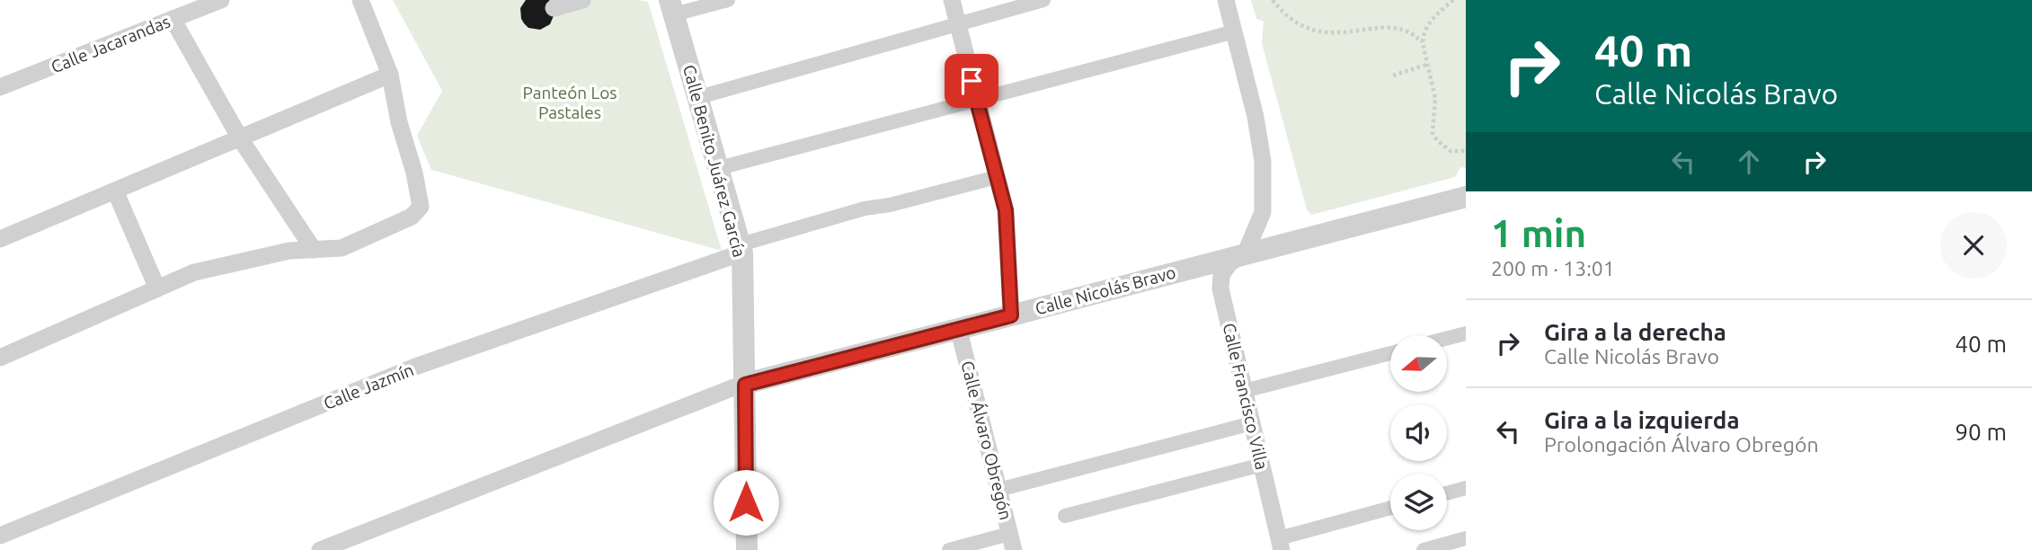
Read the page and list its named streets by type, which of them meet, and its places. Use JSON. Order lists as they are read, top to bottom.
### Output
{
  "streets": {
    "street": [
      "Calle Jacarandas",
      "Calle Benito Juárez García",
      "Calle Nicolás Bravo",
      "Calle Jazmín",
      "Calle Francisco Villa",
      "Calle Álvaro Obregón"
    ]
  },
  "crossings": [
    ["Calle Benito Juárez García", "Calle Nicolás Bravo"],
    ["Calle Benito Juárez García", "Calle Jazmín"],
    ["Calle Nicolás Bravo", "Calle Francisco Villa"],
    ["Calle Nicolás Bravo", "Calle Álvaro Obregón"]
  ],
  "parks": ["Panteón Los Pastales"],
  "north": "left",
  "page": {
    "turn": ["40 m", "Calle Nicolás Bravo"],
    "heading": ["1 min", "200 m · 13:01"],
    "list": [
      {
        "name": "Gira a la derecha",
        "note": "Calle Nicolás Bravo",
        "value": "40 m"
      },
      {
        "name": "Gira a la izquierda",
        "note": "Prolongación Álvaro Obregón",
        "value": "90 m"
      }
    ]
  }
}
